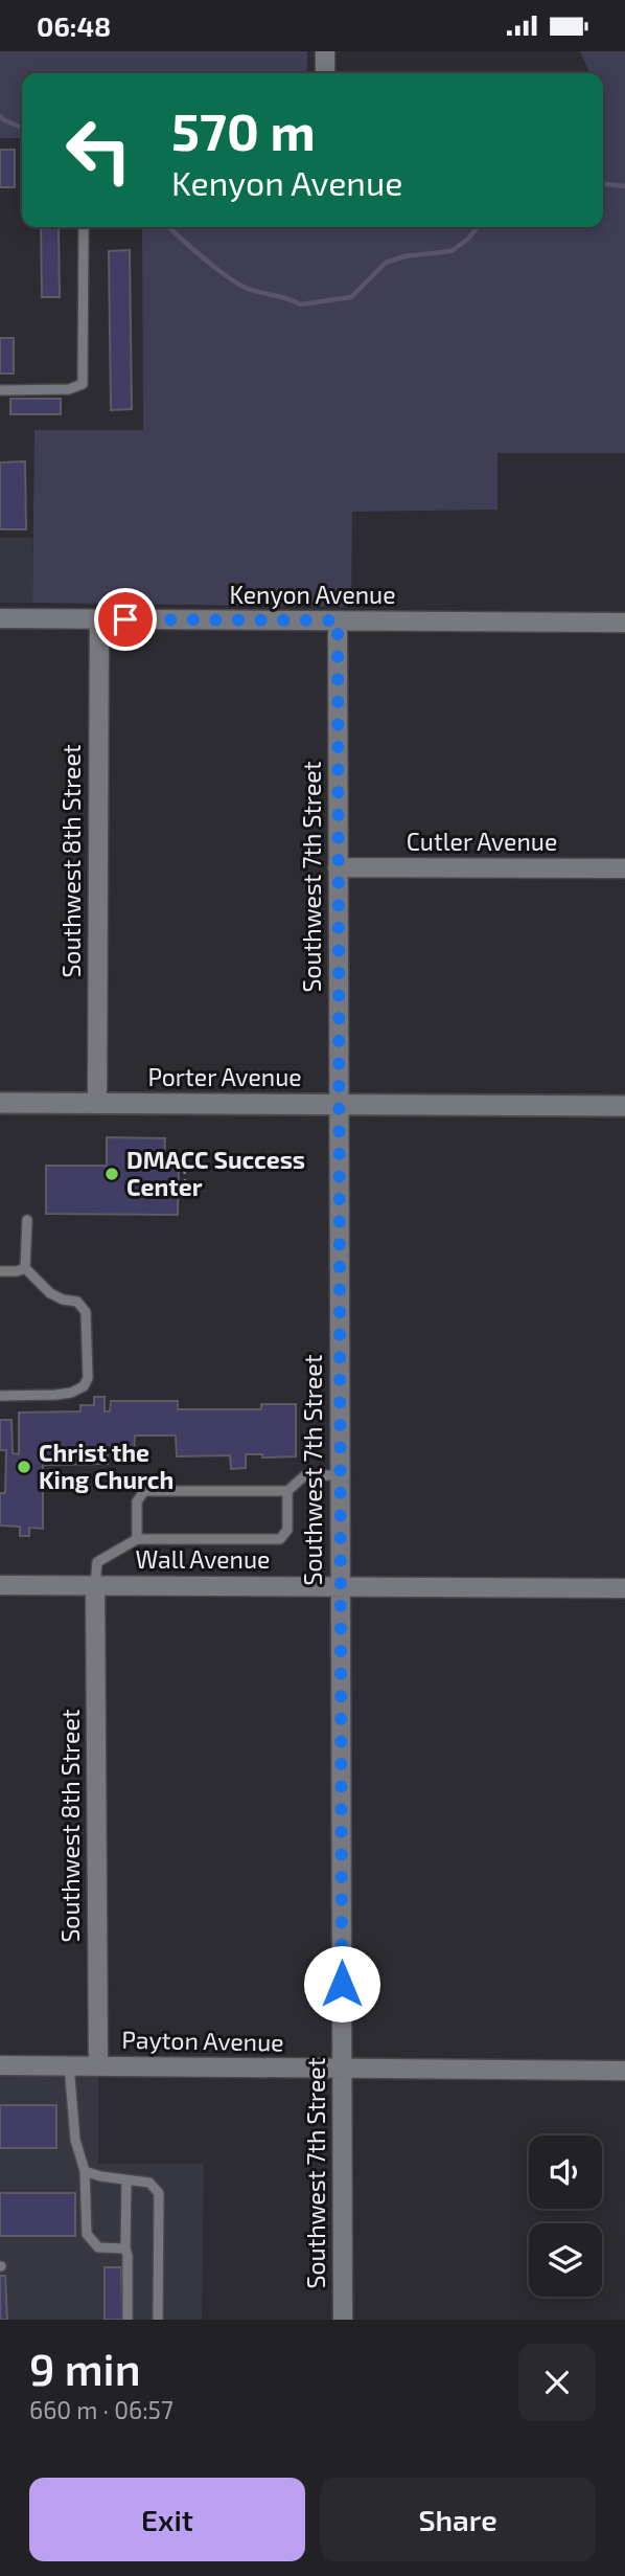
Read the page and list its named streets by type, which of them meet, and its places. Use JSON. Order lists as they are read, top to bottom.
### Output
{
  "streets": {
    "street": [
      "Kenyon Avenue",
      "Cutler Avenue",
      "Southwest 8th Street",
      "Southwest 7th Street",
      "Porter Avenue",
      "Wall Avenue",
      "Payton Avenue"
    ]
  },
  "crossings": [
    ["Kenyon Avenue", "Southwest 8th Street"],
    ["Kenyon Avenue", "Southwest 7th Street"],
    ["Cutler Avenue", "Southwest 7th Street"],
    ["Southwest 8th Street", "Porter Avenue"],
    ["Southwest 8th Street", "Wall Avenue"],
    ["Southwest 8th Street", "Payton Avenue"],
    ["Southwest 7th Street", "Porter Avenue"],
    ["Southwest 7th Street", "Wall Avenue"],
    ["Southwest 7th Street", "Payton Avenue"]
  ],
  "places": ["DMACC Success Center", "Christ the King Church"],
  "page": {
    "status": "06:48",
    "turn": ["570 m", "Kenyon Avenue"],
    "heading": ["9 min", "660 m · 06:57"],
    "buttons": ["Exit", "Share"]
  }
}
